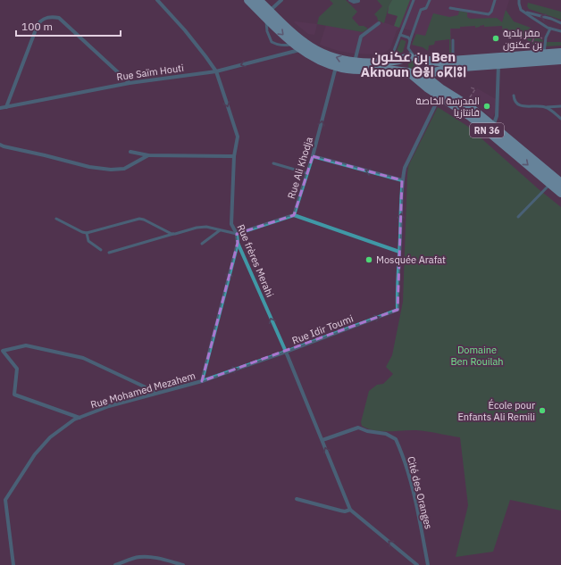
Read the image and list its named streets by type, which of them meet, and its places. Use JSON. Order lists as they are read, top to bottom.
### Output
{
  "streets": {
    "main road": ["RN 36"],
    "street": [
      "Rue Saïm Houti",
      "Rue Ali Khodja",
      "Rue frères Merahi",
      "Rue Idir Toumi",
      "Rue Mohamed Mezahem",
      "Cité des Oranges"
    ]
  },
  "crossings": [
    ["Rue Saïm Houti", "Rue frères Merahi"],
    ["RN 36", "Rue Idir Toumi"],
    ["Rue frères Merahi", "Rue Idir Toumi"],
    ["Rue frères Merahi", "Rue Mohamed Mezahem"],
    ["Rue Idir Toumi", "Cité des Oranges"]
  ],
  "one_way": ["Rue Ali Khodja"],
  "districts": ["بن عكنون Ben Aknoun ⴱⴻⵏ ⴰⴽⵏⵓⵏ"],
  "parks": ["Domaine Ben Rouilah"],
  "places": [
    "مقر بلدية بن عكنون",
    "المدرسة الخاصة فانتازيا",
    "Mosquée Arafat",
    "École pour Enfants Ali Remili"
  ],
  "scale_bar": "100 m"
}
